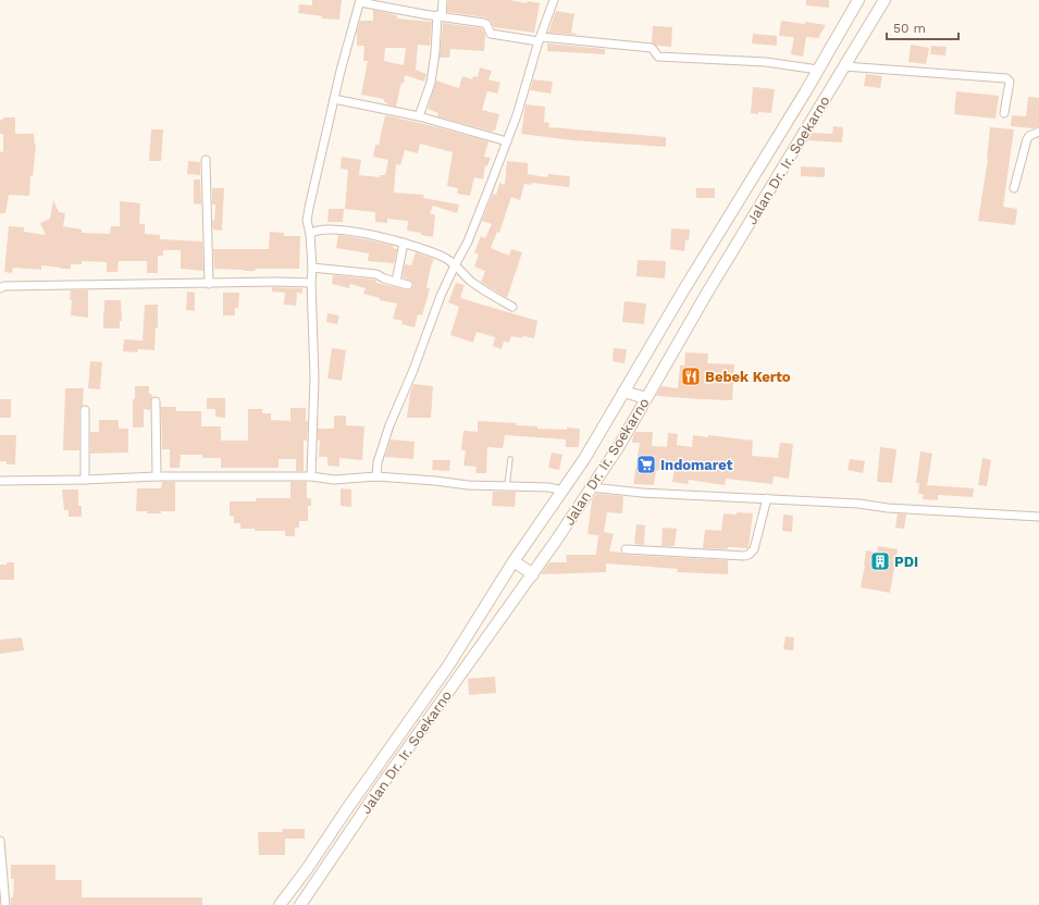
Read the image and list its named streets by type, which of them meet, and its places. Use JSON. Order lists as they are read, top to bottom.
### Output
{
  "streets": {
    "main road": ["Jalan Dr. Ir. Soekarno"]
  },
  "places": {
    "restaurant": ["Bebek Kerto"],
    "supermarket": ["Indomaret"],
    "building": ["PDI"]
  },
  "scale_bar": "50 m"
}
